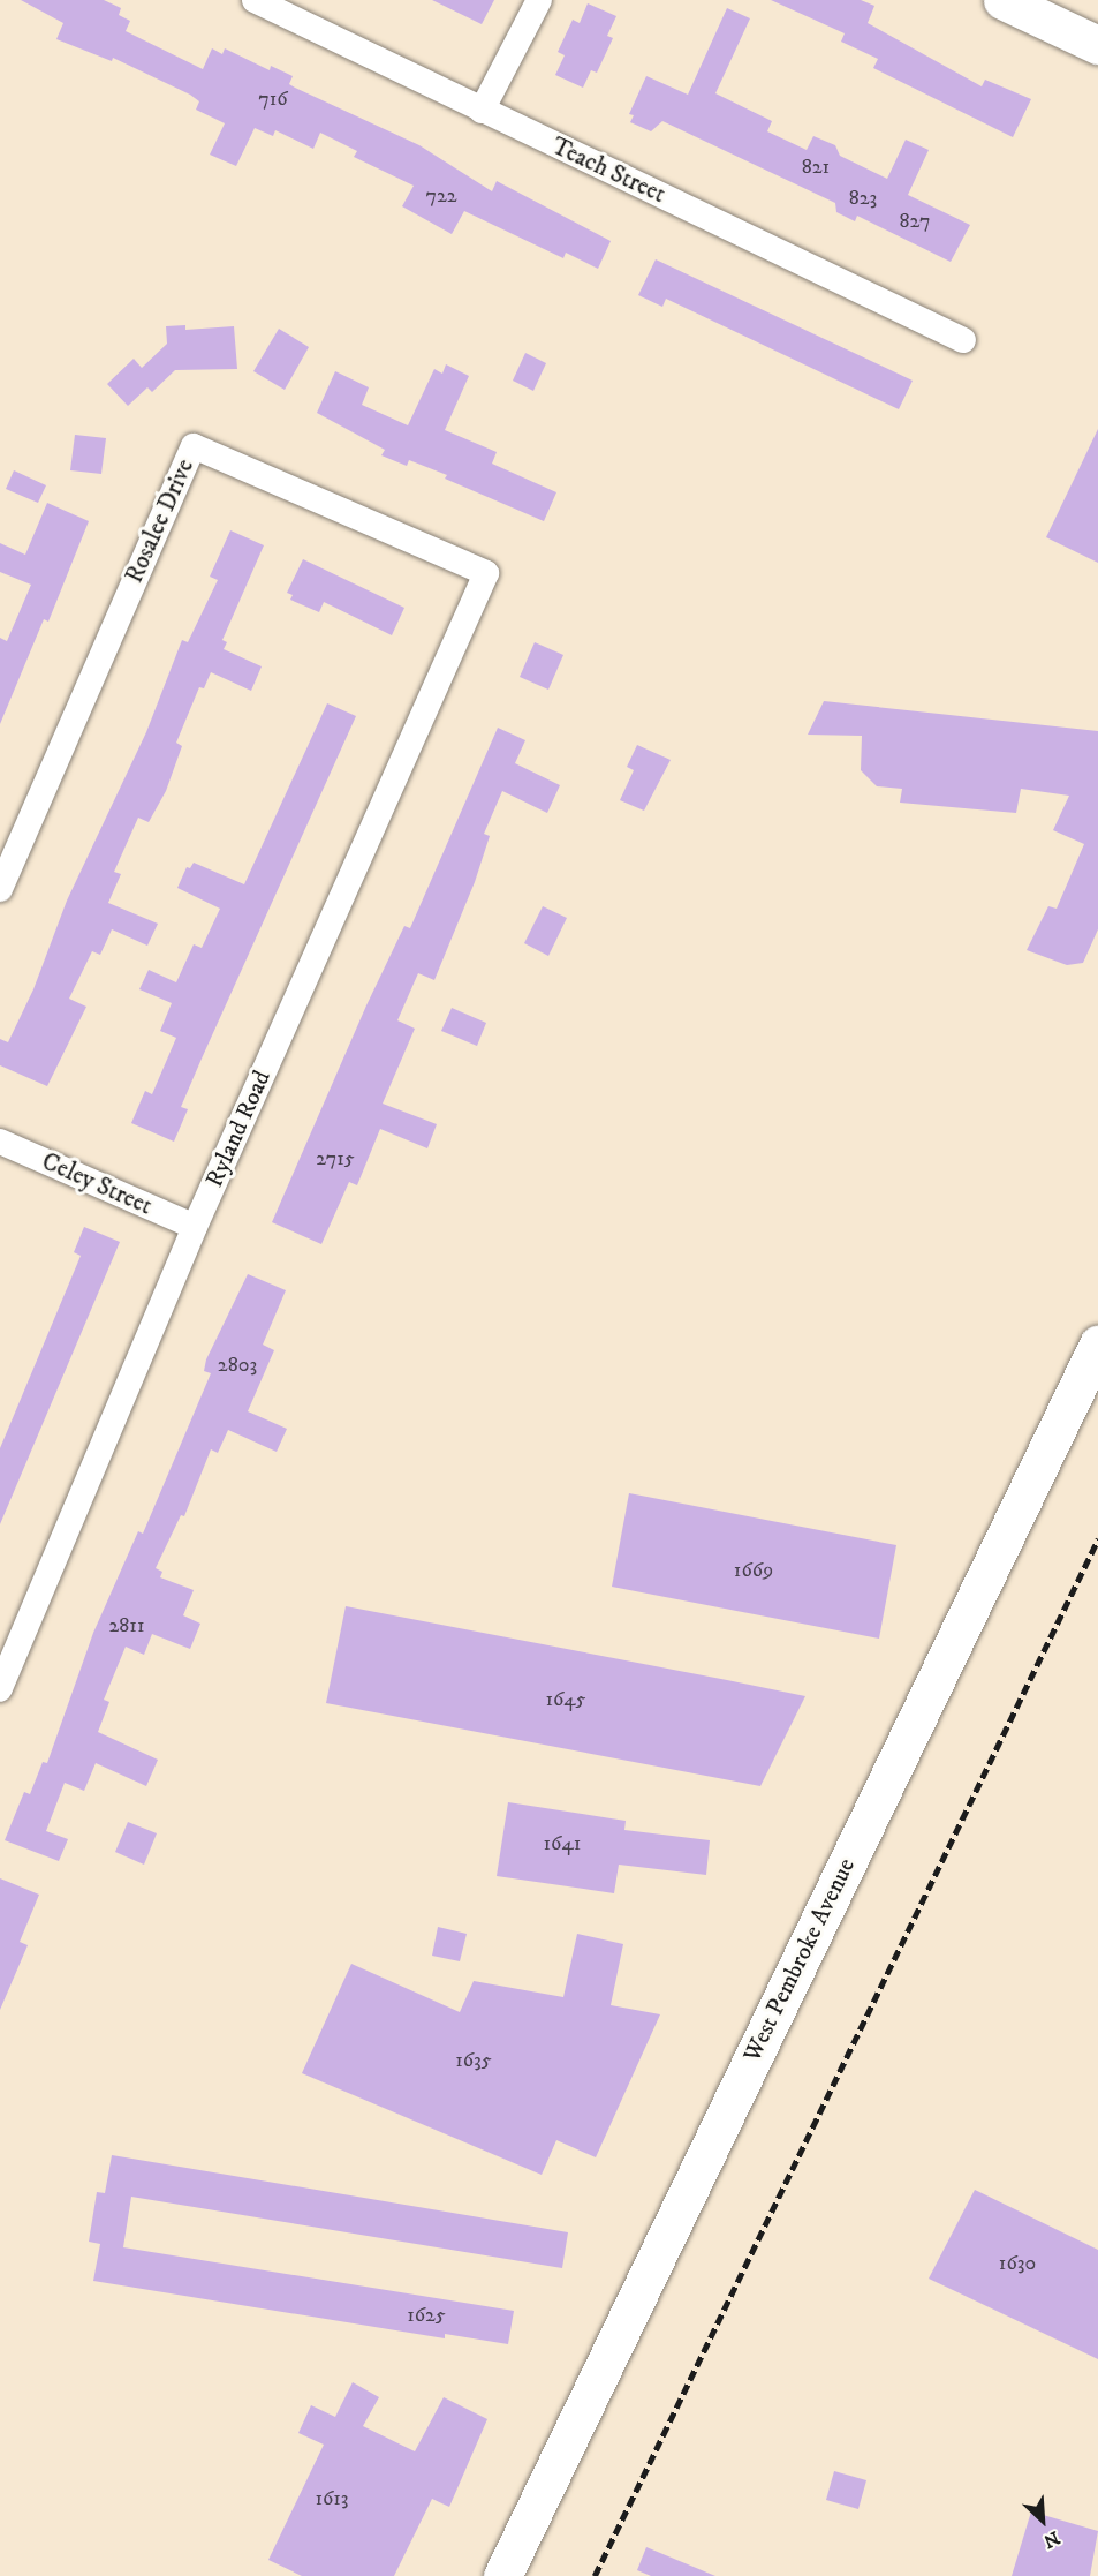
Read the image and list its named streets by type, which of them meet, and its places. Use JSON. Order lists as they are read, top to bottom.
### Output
{
  "streets": {
    "main road": ["West Pembroke Avenue"],
    "street": [
      "Teach Street",
      "Rosalee Drive",
      "Ryland Road",
      "Celey Street"
    ]
  },
  "crossings": [
    ["Rosalee Drive", "Ryland Road"],
    ["Ryland Road", "Celey Street"]
  ],
  "house_numbers": [
    "716",
    "821",
    "722",
    "823",
    "827",
    "2715",
    "2803",
    "1669",
    "2811",
    "1645",
    "1641",
    "1635",
    "1630",
    "1625",
    "1613"
  ],
  "north": "bottom right"
}
